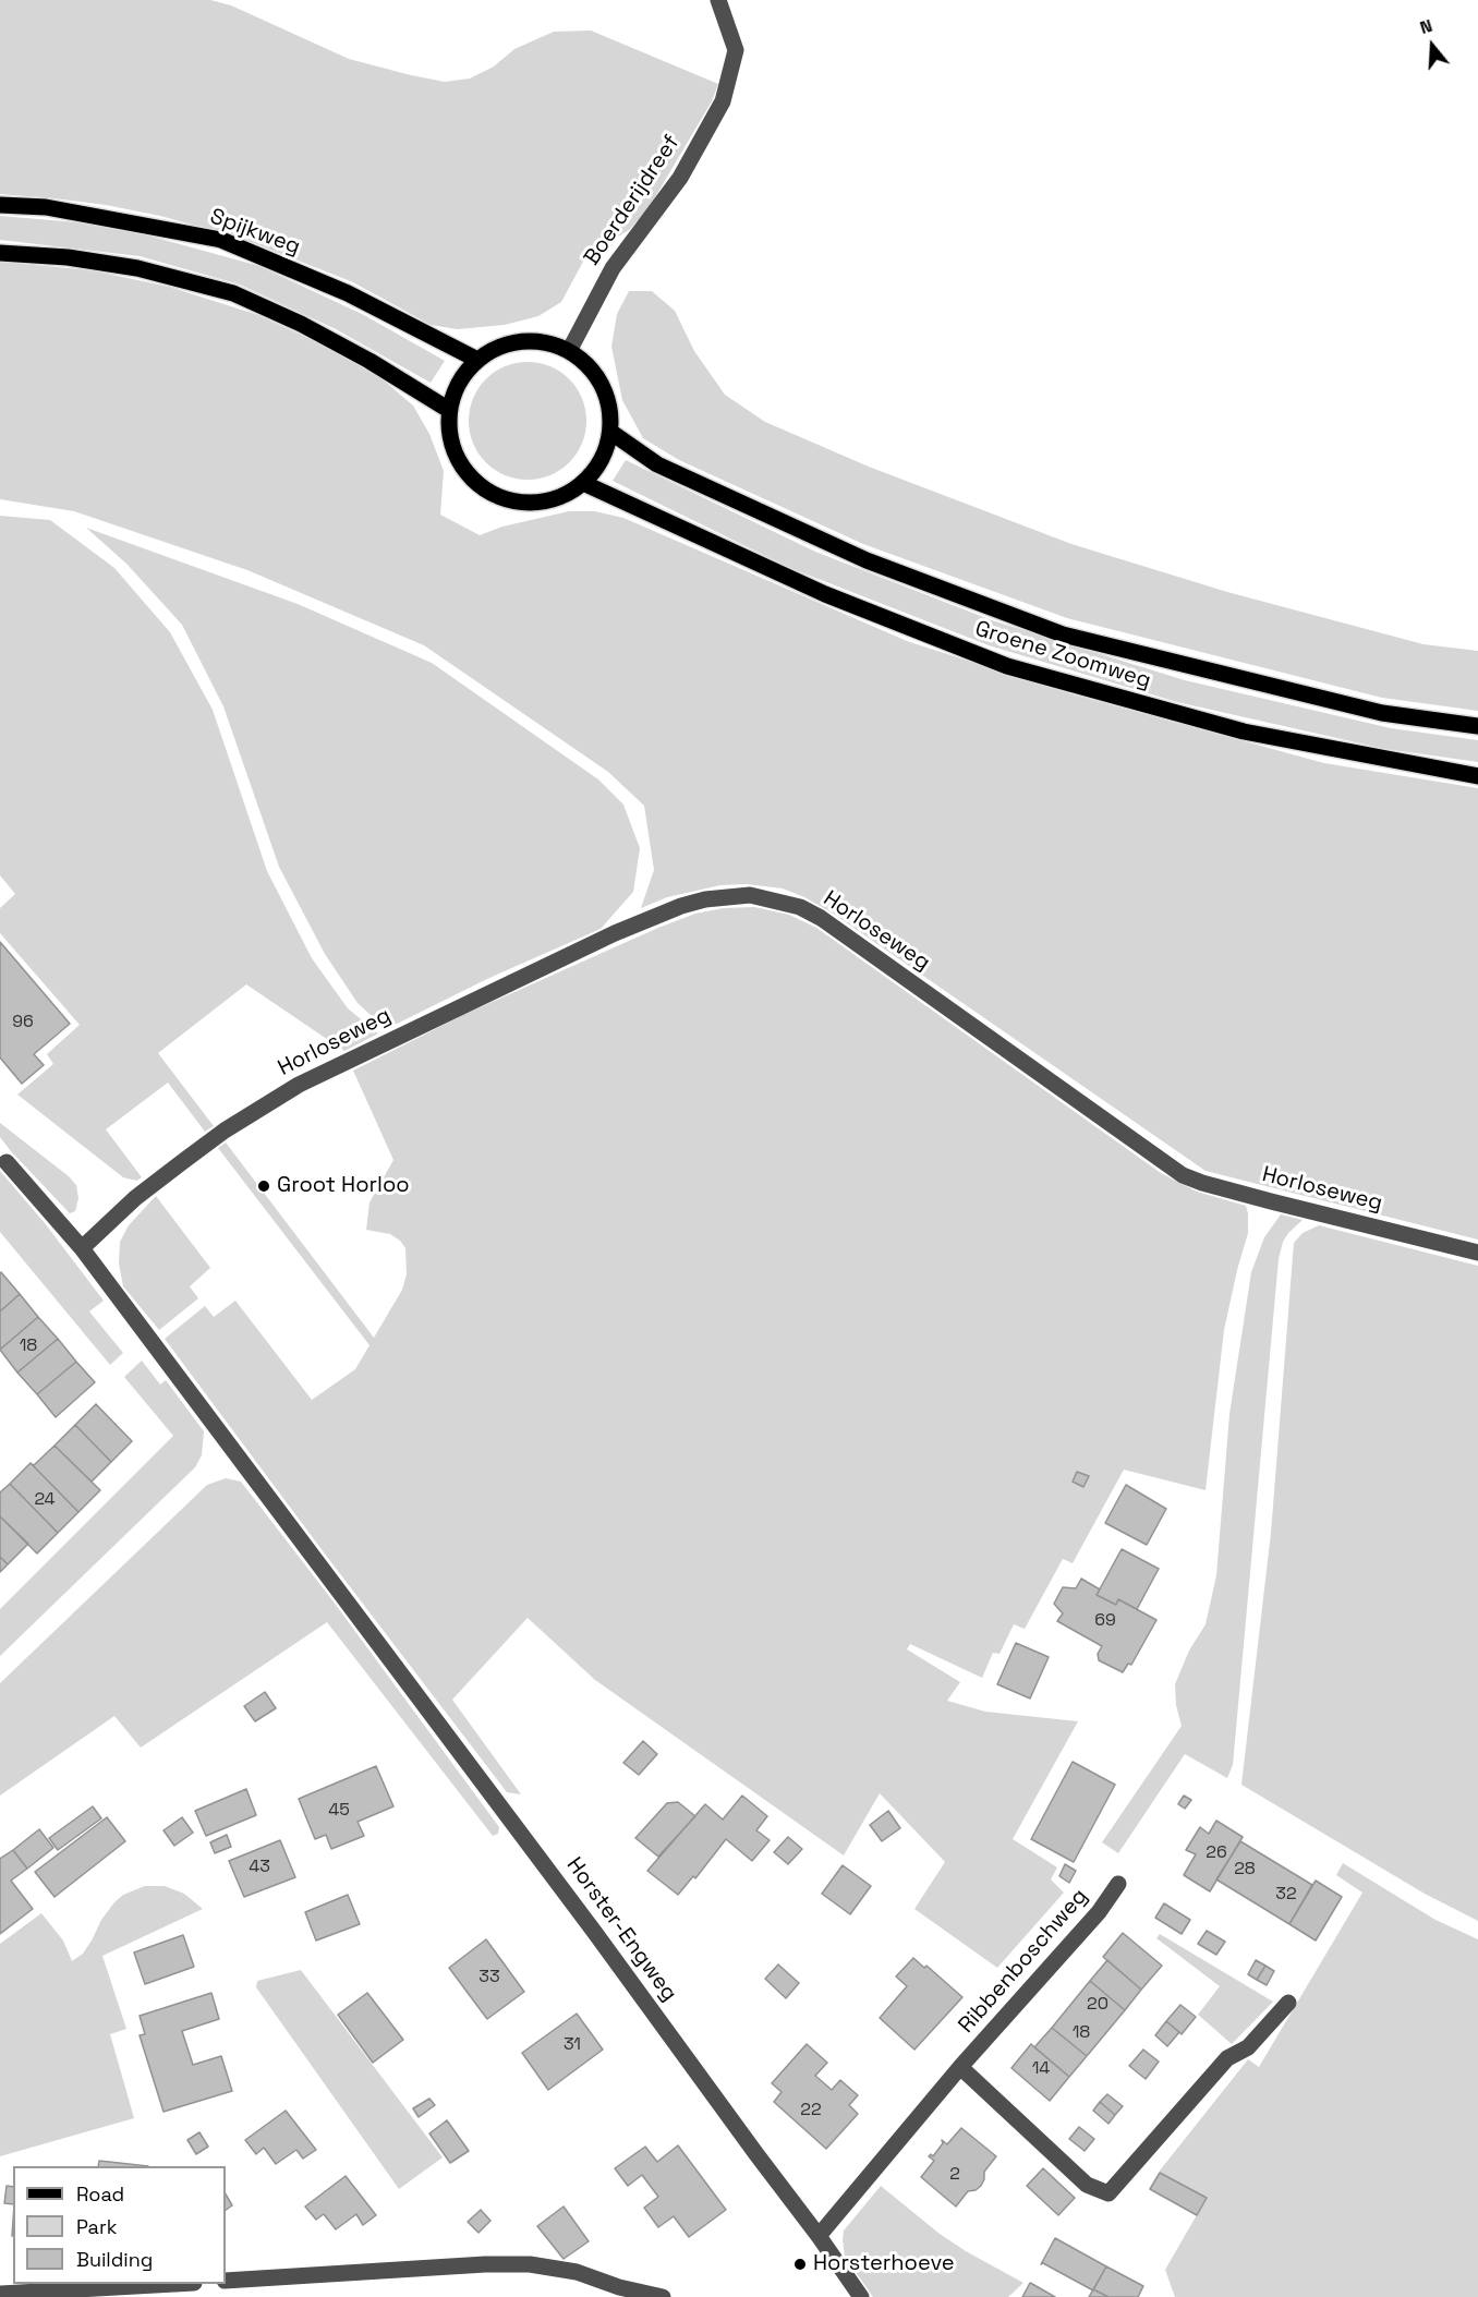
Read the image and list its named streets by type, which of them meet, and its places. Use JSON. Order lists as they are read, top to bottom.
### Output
{
  "streets": {
    "main road": ["Spijkweg", "Groene Zoomweg"],
    "street": [
      "Boerderijdreef",
      "Horloseweg",
      "Horster-Engweg",
      "Ribbenboschweg"
    ]
  },
  "crossings": [
    ["Boerderijdreef", "Spijkweg"],
    ["Boerderijdreef", "Groene Zoomweg"],
    ["Spijkweg", "Groene Zoomweg"],
    ["Horloseweg", "Horster-Engweg"],
    ["Horster-Engweg", "Ribbenboschweg"]
  ],
  "places": ["Groot Horloo", "Horsterhoeve"],
  "house_numbers": [
    "96",
    "18",
    "24",
    "69",
    "45",
    "26",
    "43",
    "28",
    "32",
    "33",
    "20",
    "18",
    "31",
    "14",
    "22",
    "2"
  ],
  "legend": ["Road", "Park", "Building"],
  "north": "top"
}
